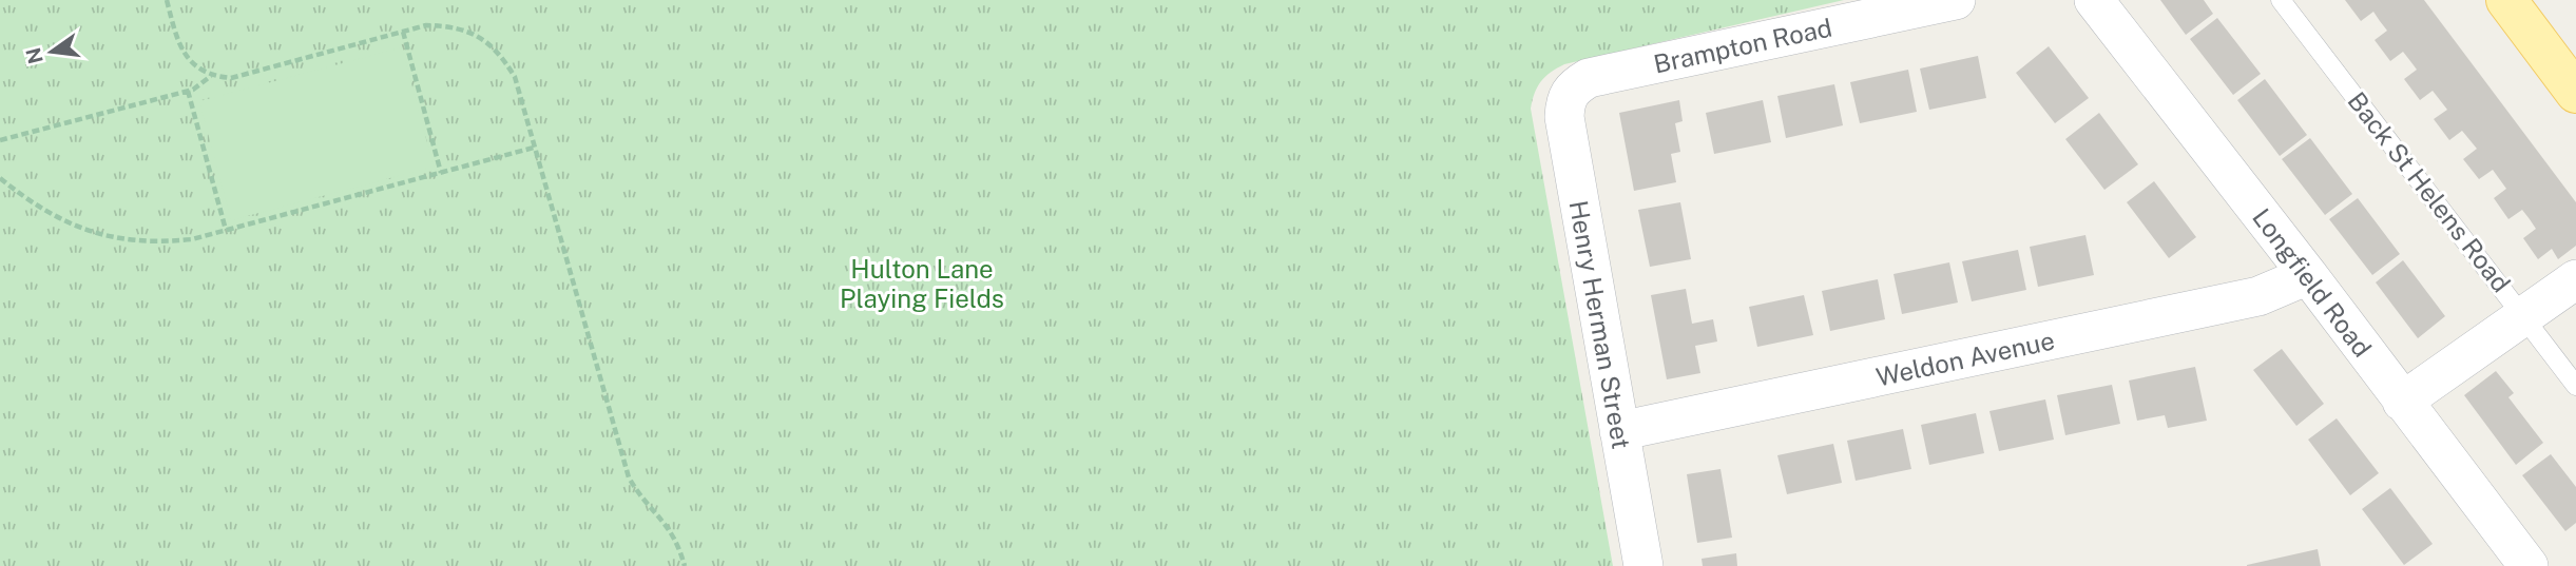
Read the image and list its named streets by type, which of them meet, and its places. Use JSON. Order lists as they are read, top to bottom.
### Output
{
  "streets": {
    "street": [
      "Brampton Road",
      "Longfield Road",
      "Henry Herman Street",
      "Weldon Avenue"
    ],
    "lane": ["Back St Helens Road"]
  },
  "crossings": [
    ["Brampton Road", "Henry Herman Street"],
    ["Longfield Road", "Weldon Avenue"],
    ["Henry Herman Street", "Weldon Avenue"]
  ],
  "parks": ["Hulton Lane Playing Fields"],
  "north": "left"
}
